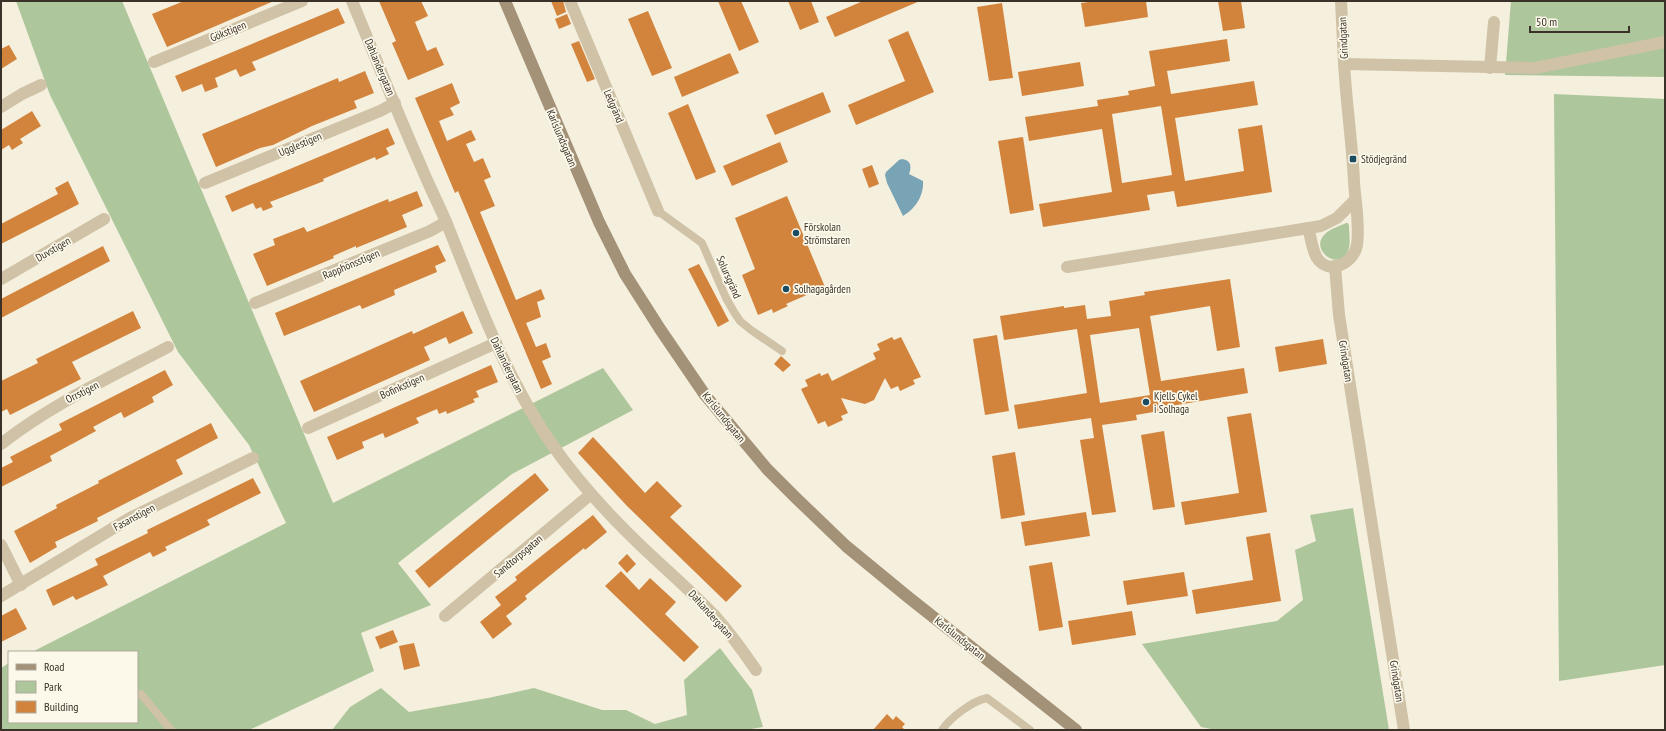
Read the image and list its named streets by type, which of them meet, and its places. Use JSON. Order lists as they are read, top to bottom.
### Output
{
  "streets": {
    "main road": ["Karlslundsgatan"],
    "street": [
      "Gökstigen",
      "Grindgatan",
      "Dahlandergatan",
      "Ledgränd",
      "Ugglestigen",
      "Duvstigen",
      "Rapphönsstigen",
      "Bofinkstigen",
      "Orrstigen",
      "Fasanstigen",
      "Sandtorpsgatan"
    ],
    "lane": ["Solursgränd"]
  },
  "crossings": [
    ["Dahlandergatan", "Ugglestigen"],
    ["Dahlandergatan", "Rapphönsstigen"],
    ["Dahlandergatan", "Bofinkstigen"],
    ["Dahlandergatan", "Sandtorpsgatan"],
    ["Ledgränd", "Solursgränd"]
  ],
  "places": {
    "transit": ["Stödjegränd"],
    "other": ["Förskolan Strömstaren", "Solhagagården", "Kjells Cykel i Solhaga"]
  },
  "legend": ["Road", "Park", "Building"],
  "scale_bar": "50 m"
}
